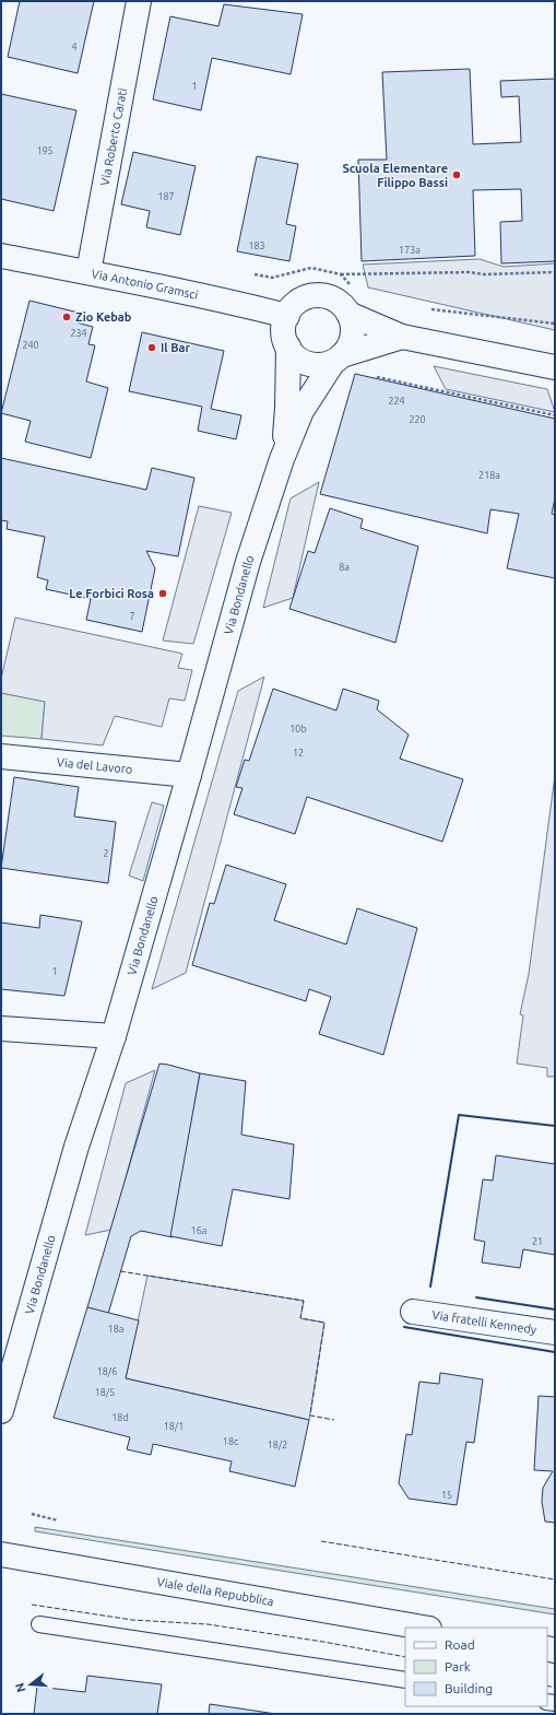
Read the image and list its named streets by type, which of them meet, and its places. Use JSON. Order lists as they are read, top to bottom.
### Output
{
  "streets": {
    "street": [
      "Via Roberto Carati",
      "Via Antonio Gramsci",
      "Via Bondanello",
      "Via del Lavoro",
      "Via fratelli Kennedy",
      "Viale della Repubblica"
    ]
  },
  "crossings": [
    ["Via Roberto Carati", "Via Antonio Gramsci"],
    ["Via Antonio Gramsci", "Via Bondanello"],
    ["Via Bondanello", "Via del Lavoro"]
  ],
  "places": [
    "Scuola Elementare Filippo Bassi",
    "Zio Kebab",
    "Il Bar",
    "Le Forbici Rosa"
  ],
  "house_numbers": [
    "4",
    "1",
    "195",
    "187",
    "183",
    "173a",
    "234",
    "240",
    "224",
    "220",
    "218a",
    "8a",
    "7",
    "10b",
    "12",
    "2",
    "1",
    "16a",
    "21",
    "18a",
    "18/6",
    "18/5",
    "18d",
    "18/1",
    "18c",
    "18/2",
    "15"
  ],
  "legend": ["Road", "Park", "Building"],
  "north": "left"
}
